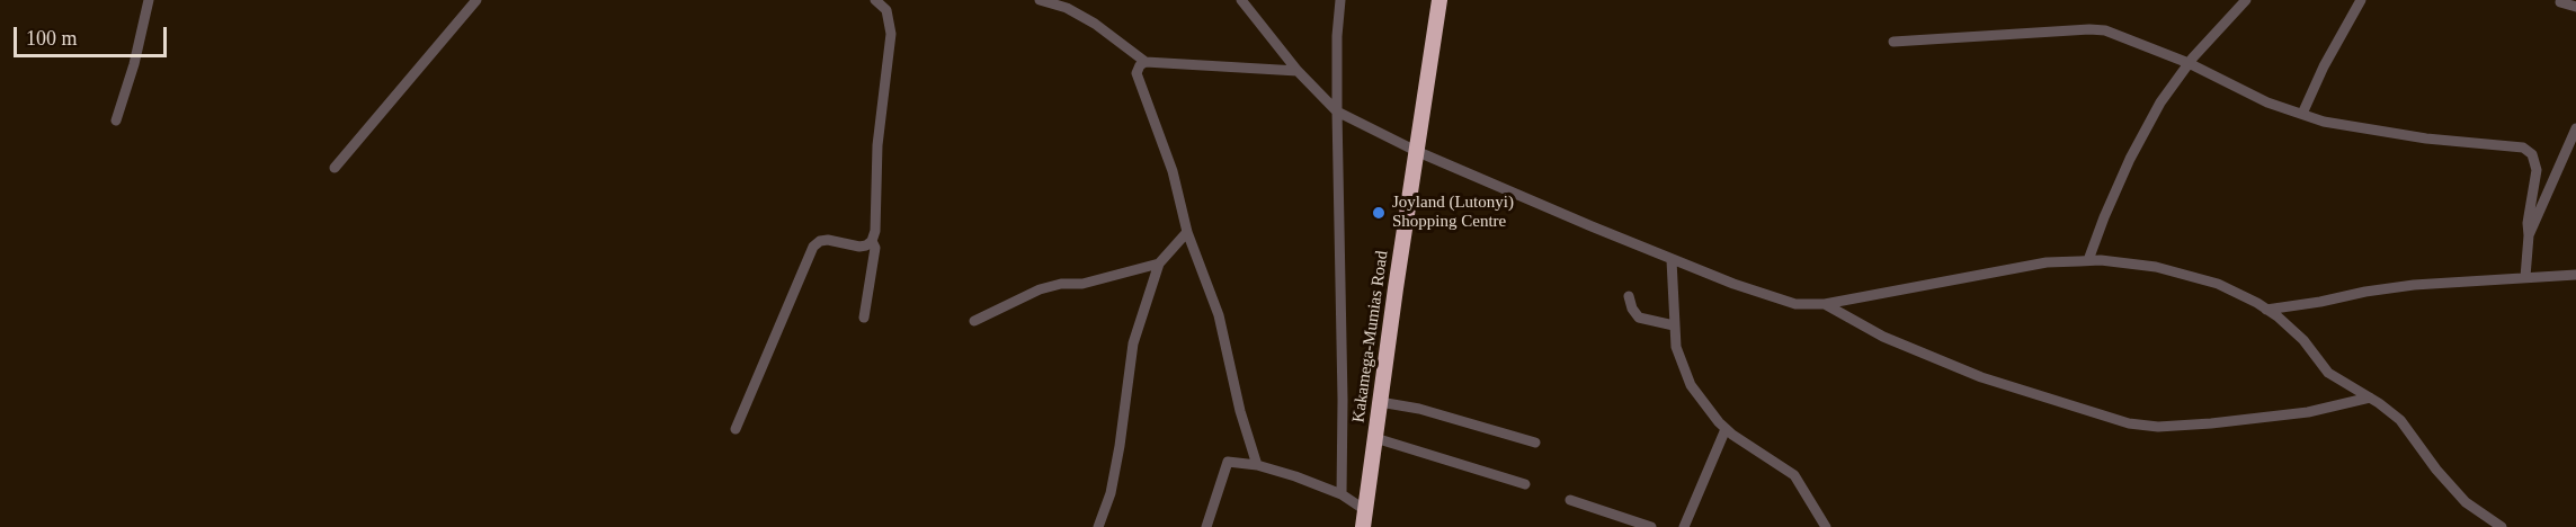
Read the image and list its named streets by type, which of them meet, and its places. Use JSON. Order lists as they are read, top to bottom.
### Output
{
  "streets": {
    "highway": ["Kakamega-Mumias Road"]
  },
  "places": ["Joyland (Lutonyi) Shopping Centre"],
  "scale_bar": "100 m"
}
